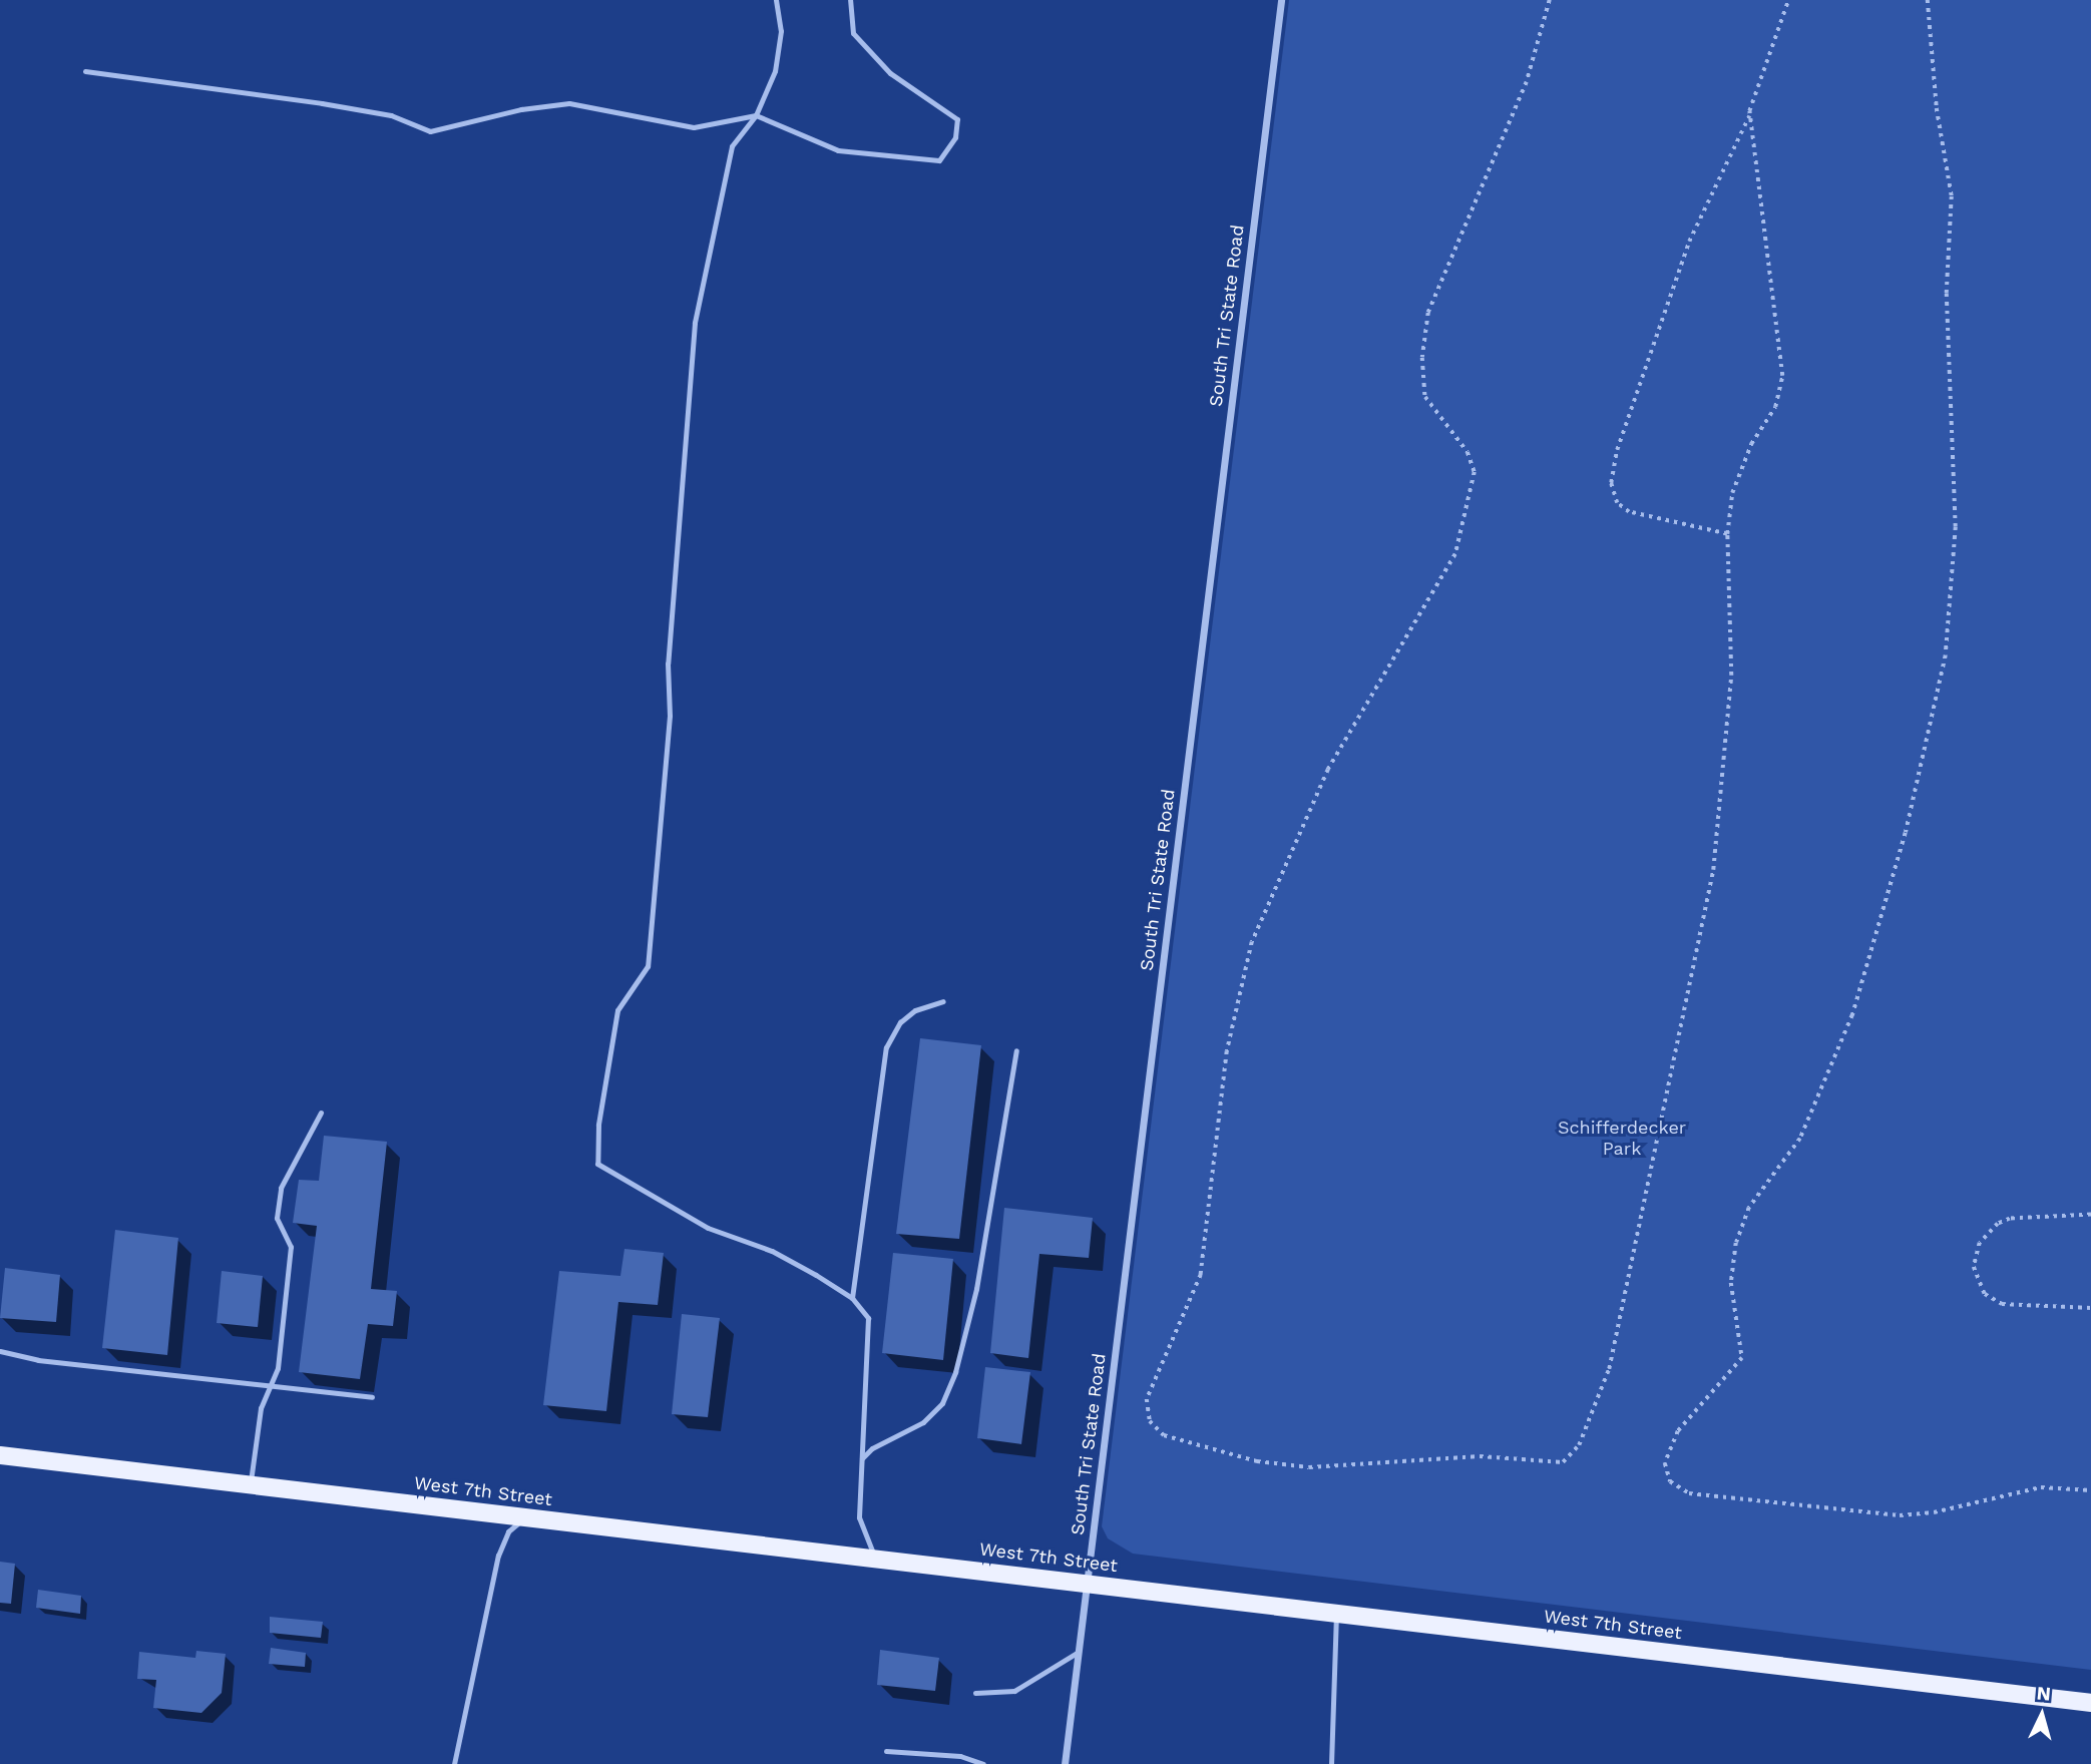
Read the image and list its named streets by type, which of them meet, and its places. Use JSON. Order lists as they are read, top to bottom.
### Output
{
  "streets": {
    "main road": ["West 7th Street"],
    "street": ["South Tri State Road"]
  },
  "crossings": [
    ["South Tri State Road", "West 7th Street"]
  ],
  "parks": ["Schifferdecker Park"],
  "north": "top"
}
